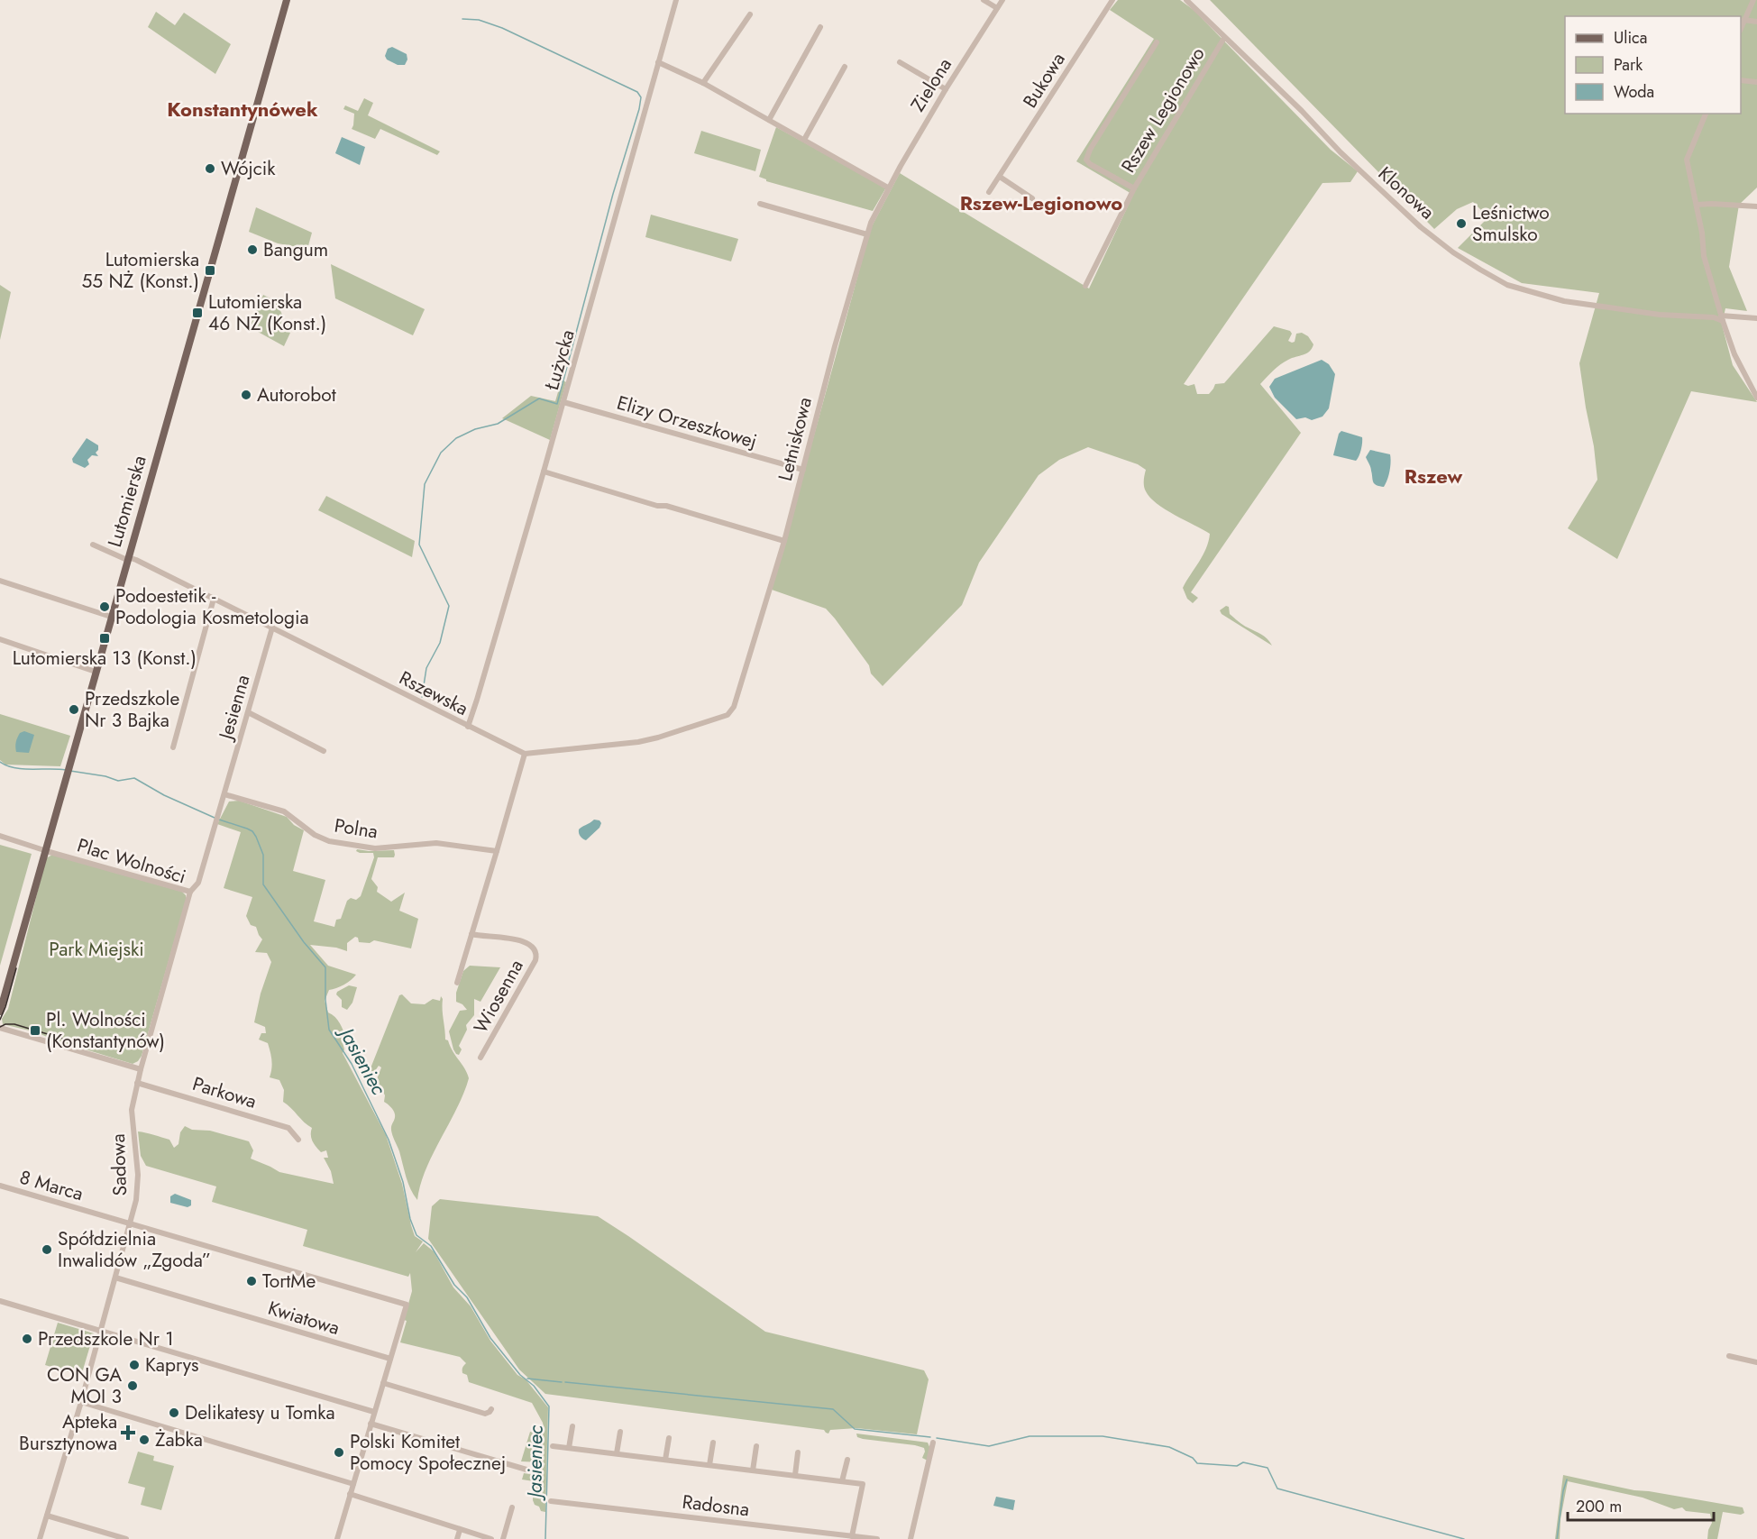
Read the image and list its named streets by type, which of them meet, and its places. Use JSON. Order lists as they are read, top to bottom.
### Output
{
  "streets": {
    "main road": ["Lutomierska"],
    "street": [
      "Bukowa",
      "Zielona",
      "Rszew Legionowo",
      "Klonowa",
      "Łużycka",
      "Elizy Orzeszkowej",
      "Letniskowa",
      "Rszewska",
      "Jesienna",
      "Polna",
      "Plac Wolności",
      "Wiosenna",
      "Parkowa",
      "Sadowa",
      "8 Marca",
      "Kwiatowa",
      "Radosna"
    ]
  },
  "crossings": [
    ["Zielona", "Letniskowa"],
    ["Rszew Legionowo", "Klonowa"],
    ["Łużycka", "Elizy Orzeszkowej"],
    ["Łużycka", "Rszewska"],
    ["Elizy Orzeszkowej", "Letniskowa"],
    ["Letniskowa", "Rszewska"],
    ["Lutomierska", "Rszewska"],
    ["Lutomierska", "Plac Wolności"],
    ["Rszewska", "Jesienna"],
    ["Jesienna", "Polna"],
    ["Plac Wolności", "Sadowa"],
    ["Parkowa", "Sadowa"],
    ["Sadowa", "8 Marca"],
    ["Sadowa", "Kwiatowa"],
    ["8 Marca", "Kwiatowa"]
  ],
  "districts": ["Konstantynówek", "Rszew-Legionowo", "Rszew"],
  "water": ["Jasieniec"],
  "parks": ["Park Miejski"],
  "places": {
    "other": [
      "Wójcik",
      "Leśnictwo Smulsko",
      "Bangum",
      "Autorobot",
      "Podoestetik - Podologia Kosmetologia",
      "Przedszkole Nr 3 Bajka",
      "Spółdzielnia Inwalidów „Zgoda”",
      "TortMe",
      "Przedszkole Nr 1",
      "Kaprys",
      "CON GA MOI 3",
      "Delikatesy u Tomka",
      "Żabka",
      "Polski Komitet Pomocy Społecznej"
    ],
    "transit": [
      "Lutomierska 55 NŻ (Konst.)",
      "Lutomierska 46 NŻ (Konst.)",
      "Lutomierska 13 (Konst.)",
      "Pl. Wolności (Konstantynów)"
    ],
    "health": ["Apteka Bursztynowa"]
  },
  "legend": ["Ulica", "Park", "Woda"],
  "scale_bar": "200 m"
}
